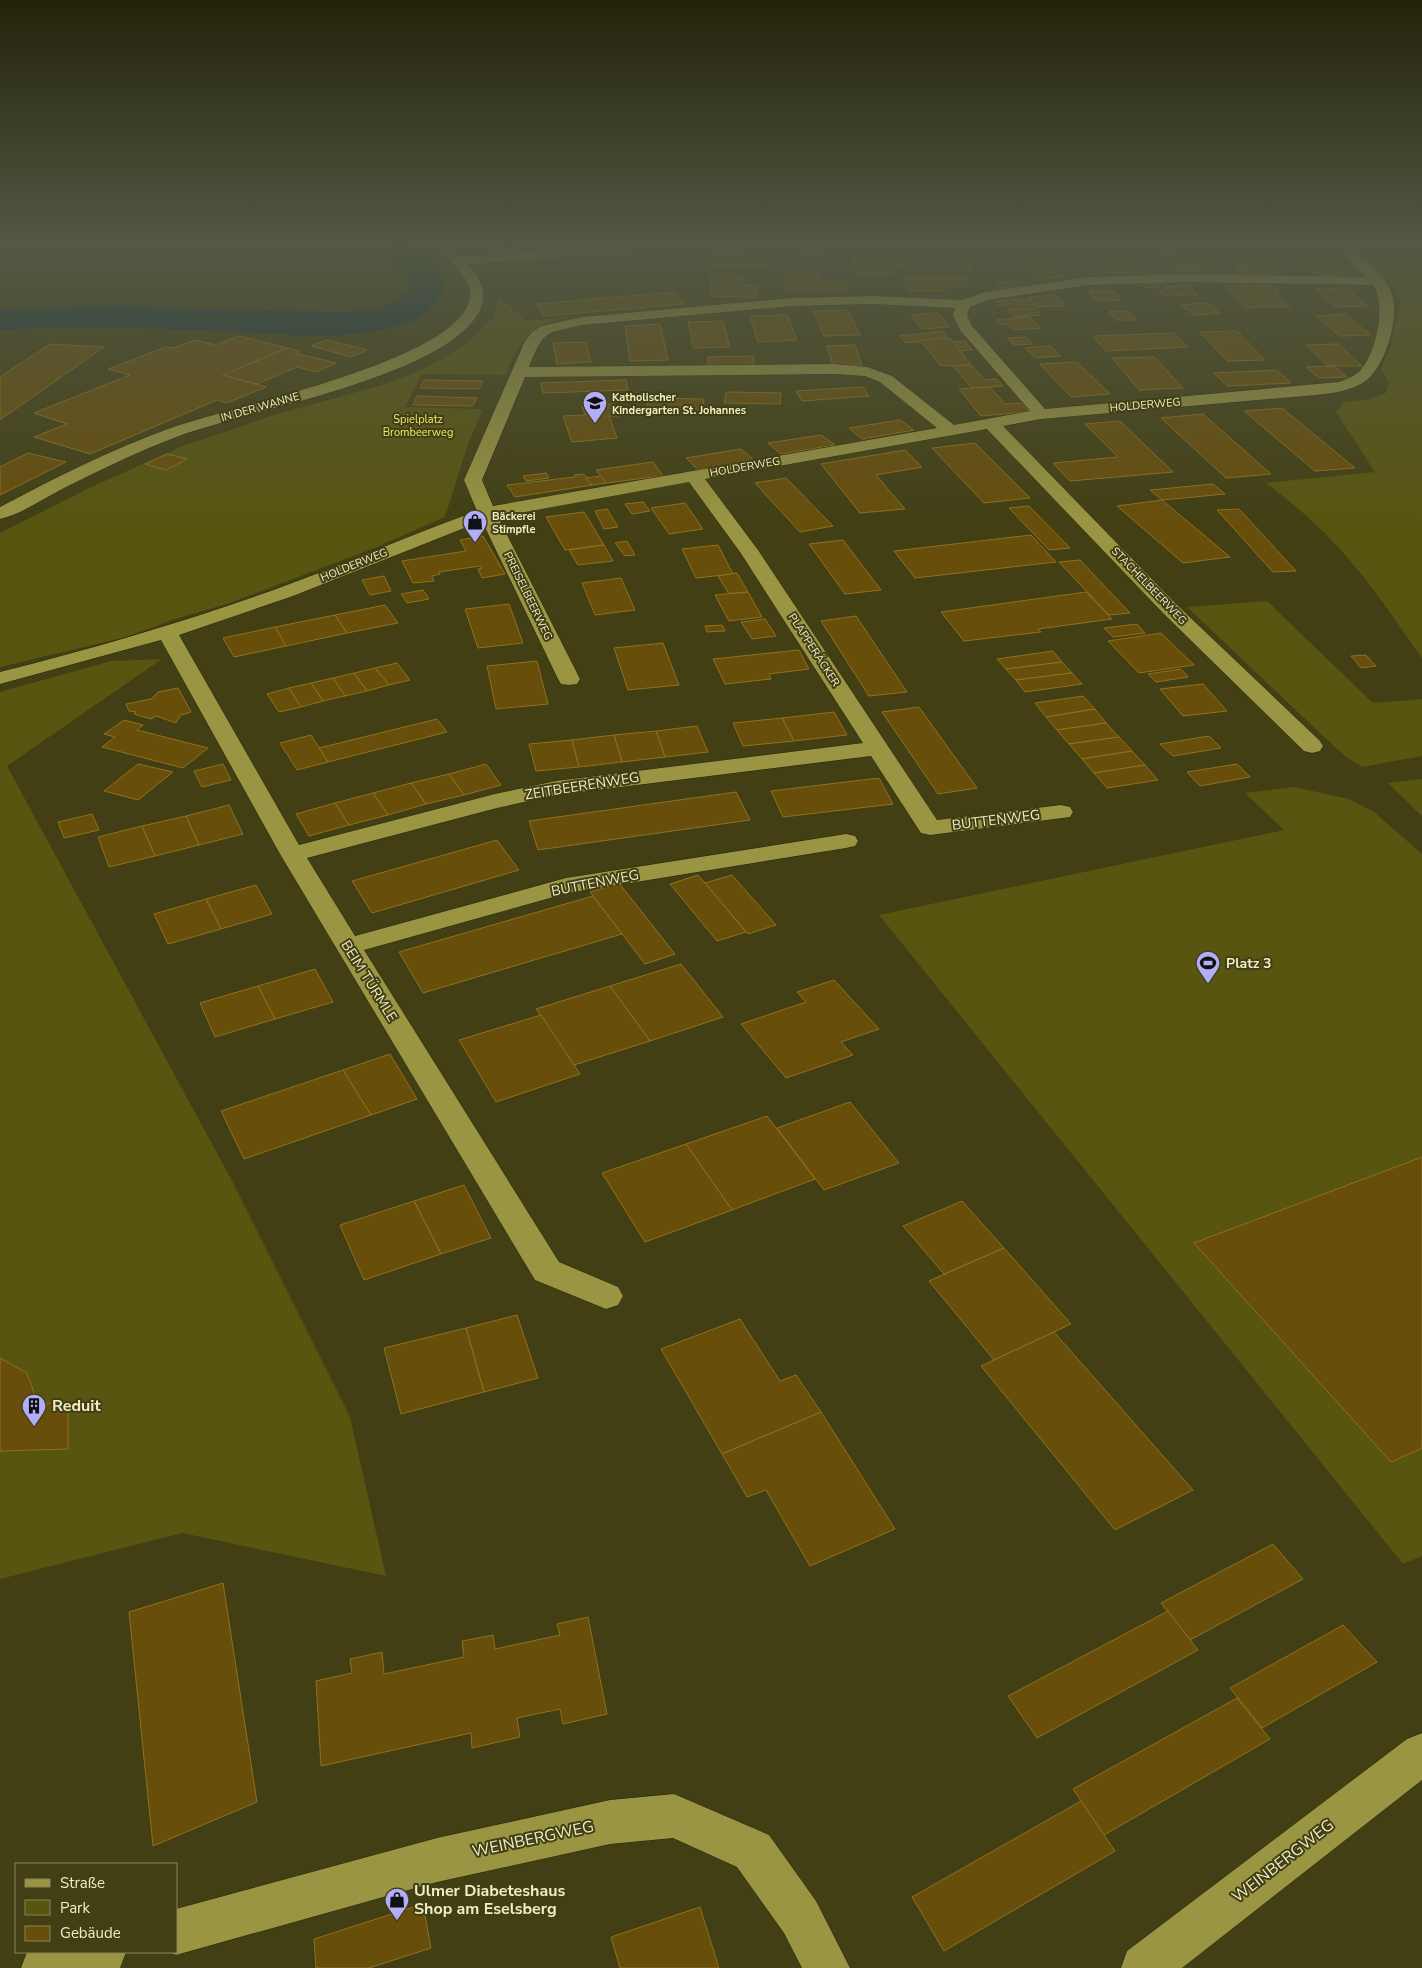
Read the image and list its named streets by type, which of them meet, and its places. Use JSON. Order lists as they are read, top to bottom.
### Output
{
  "streets": {
    "street": [
      "HOLDERWEG",
      "IN DER WANNE",
      "STACHELBEERWEG",
      "PREISELBEERWEG",
      "PLAPPERÄCKER",
      "ZEITBEERENWEG",
      "BUTTENWEG",
      "BEIM TÜRMLE",
      "WEINBERGWEG"
    ]
  },
  "crossings": [
    ["HOLDERWEG", "STACHELBEERWEG"],
    ["HOLDERWEG", "PREISELBEERWEG"],
    ["HOLDERWEG", "PLAPPERÄCKER"],
    ["HOLDERWEG", "BEIM TÜRMLE"],
    ["PLAPPERÄCKER", "ZEITBEERENWEG"],
    ["PLAPPERÄCKER", "BUTTENWEG"],
    ["ZEITBEERENWEG", "BEIM TÜRMLE"],
    ["BUTTENWEG", "BEIM TÜRMLE"]
  ],
  "parks": ["Spielplatz Brombeerweg"],
  "places": {
    "school or university": ["Katholischer Kindergarten St. Johannes"],
    "shop": ["Bäckerei Stimpfle", "Ulmer Diabeteshaus Shop am Eselsberg"],
    "sports": ["Platz 3"],
    "building": ["Reduit"]
  },
  "legend": ["Straße", "Park", "Gebäude"]
}
